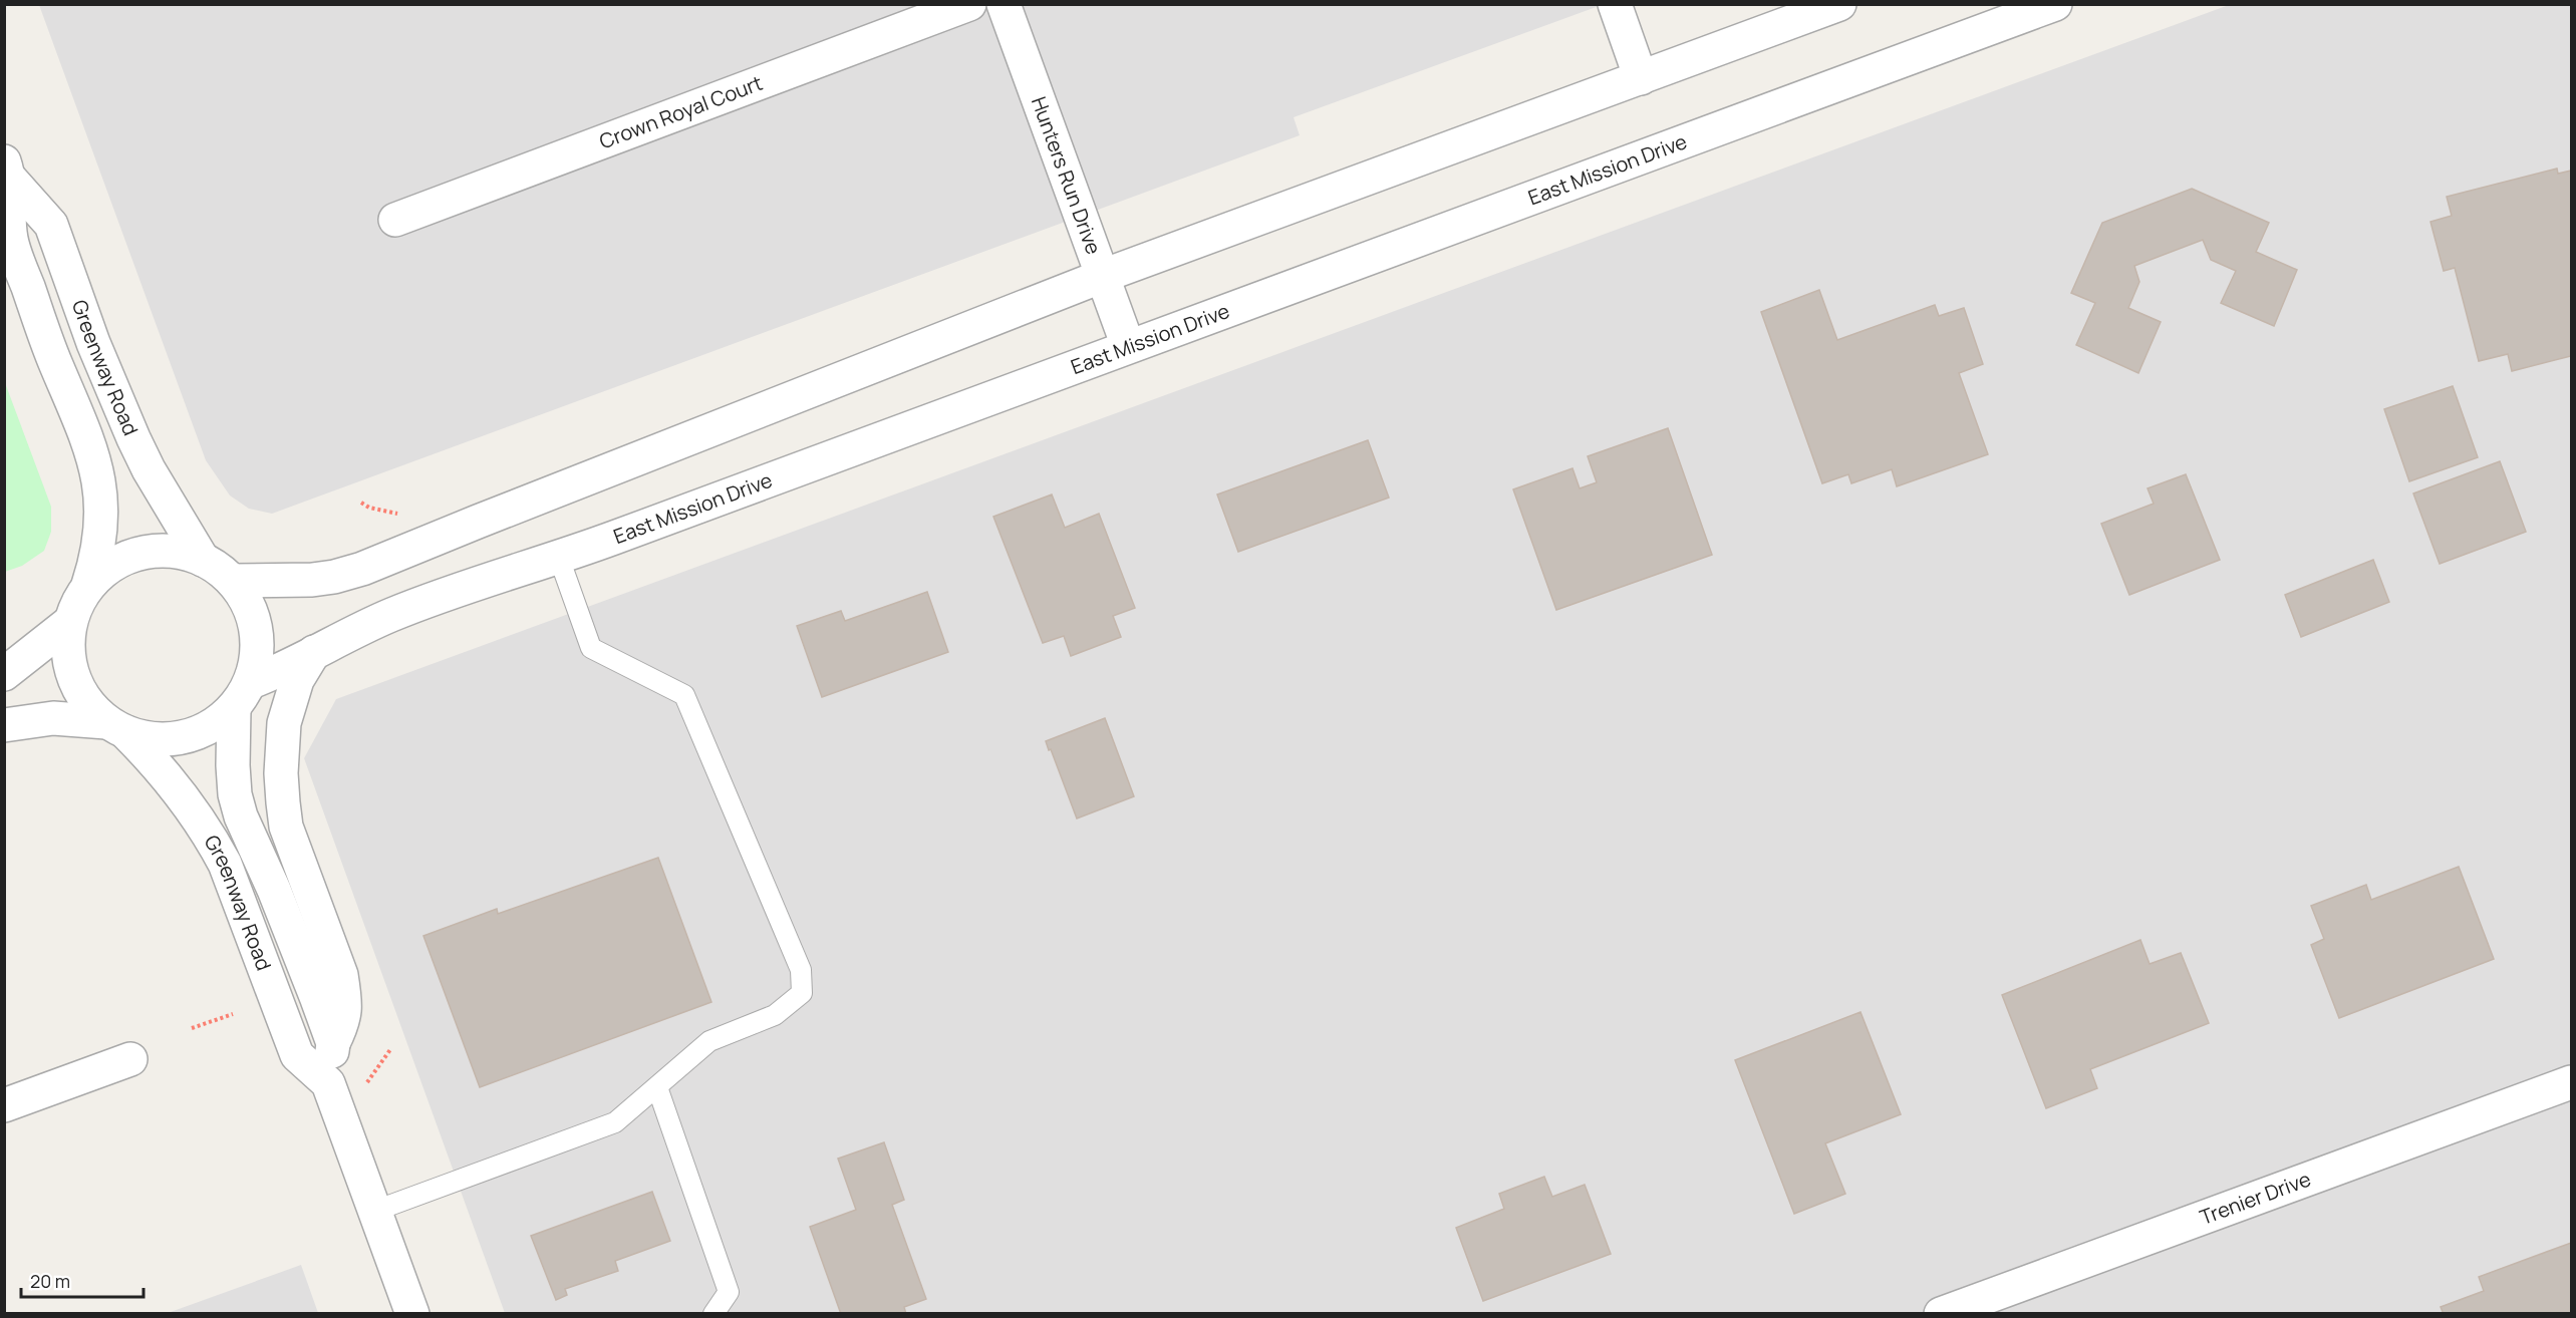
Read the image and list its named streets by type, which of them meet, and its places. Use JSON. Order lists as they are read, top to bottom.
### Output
{
  "streets": {
    "street": [
      "Crown Royal Court",
      "East Mission Drive",
      "Hunters Run Drive",
      "Greenway Road",
      "Trenier Drive"
    ]
  },
  "crossings": [
    ["East Mission Drive", "Hunters Run Drive"],
    ["East Mission Drive", "Greenway Road"]
  ],
  "scale_bar": "20 m"
}
